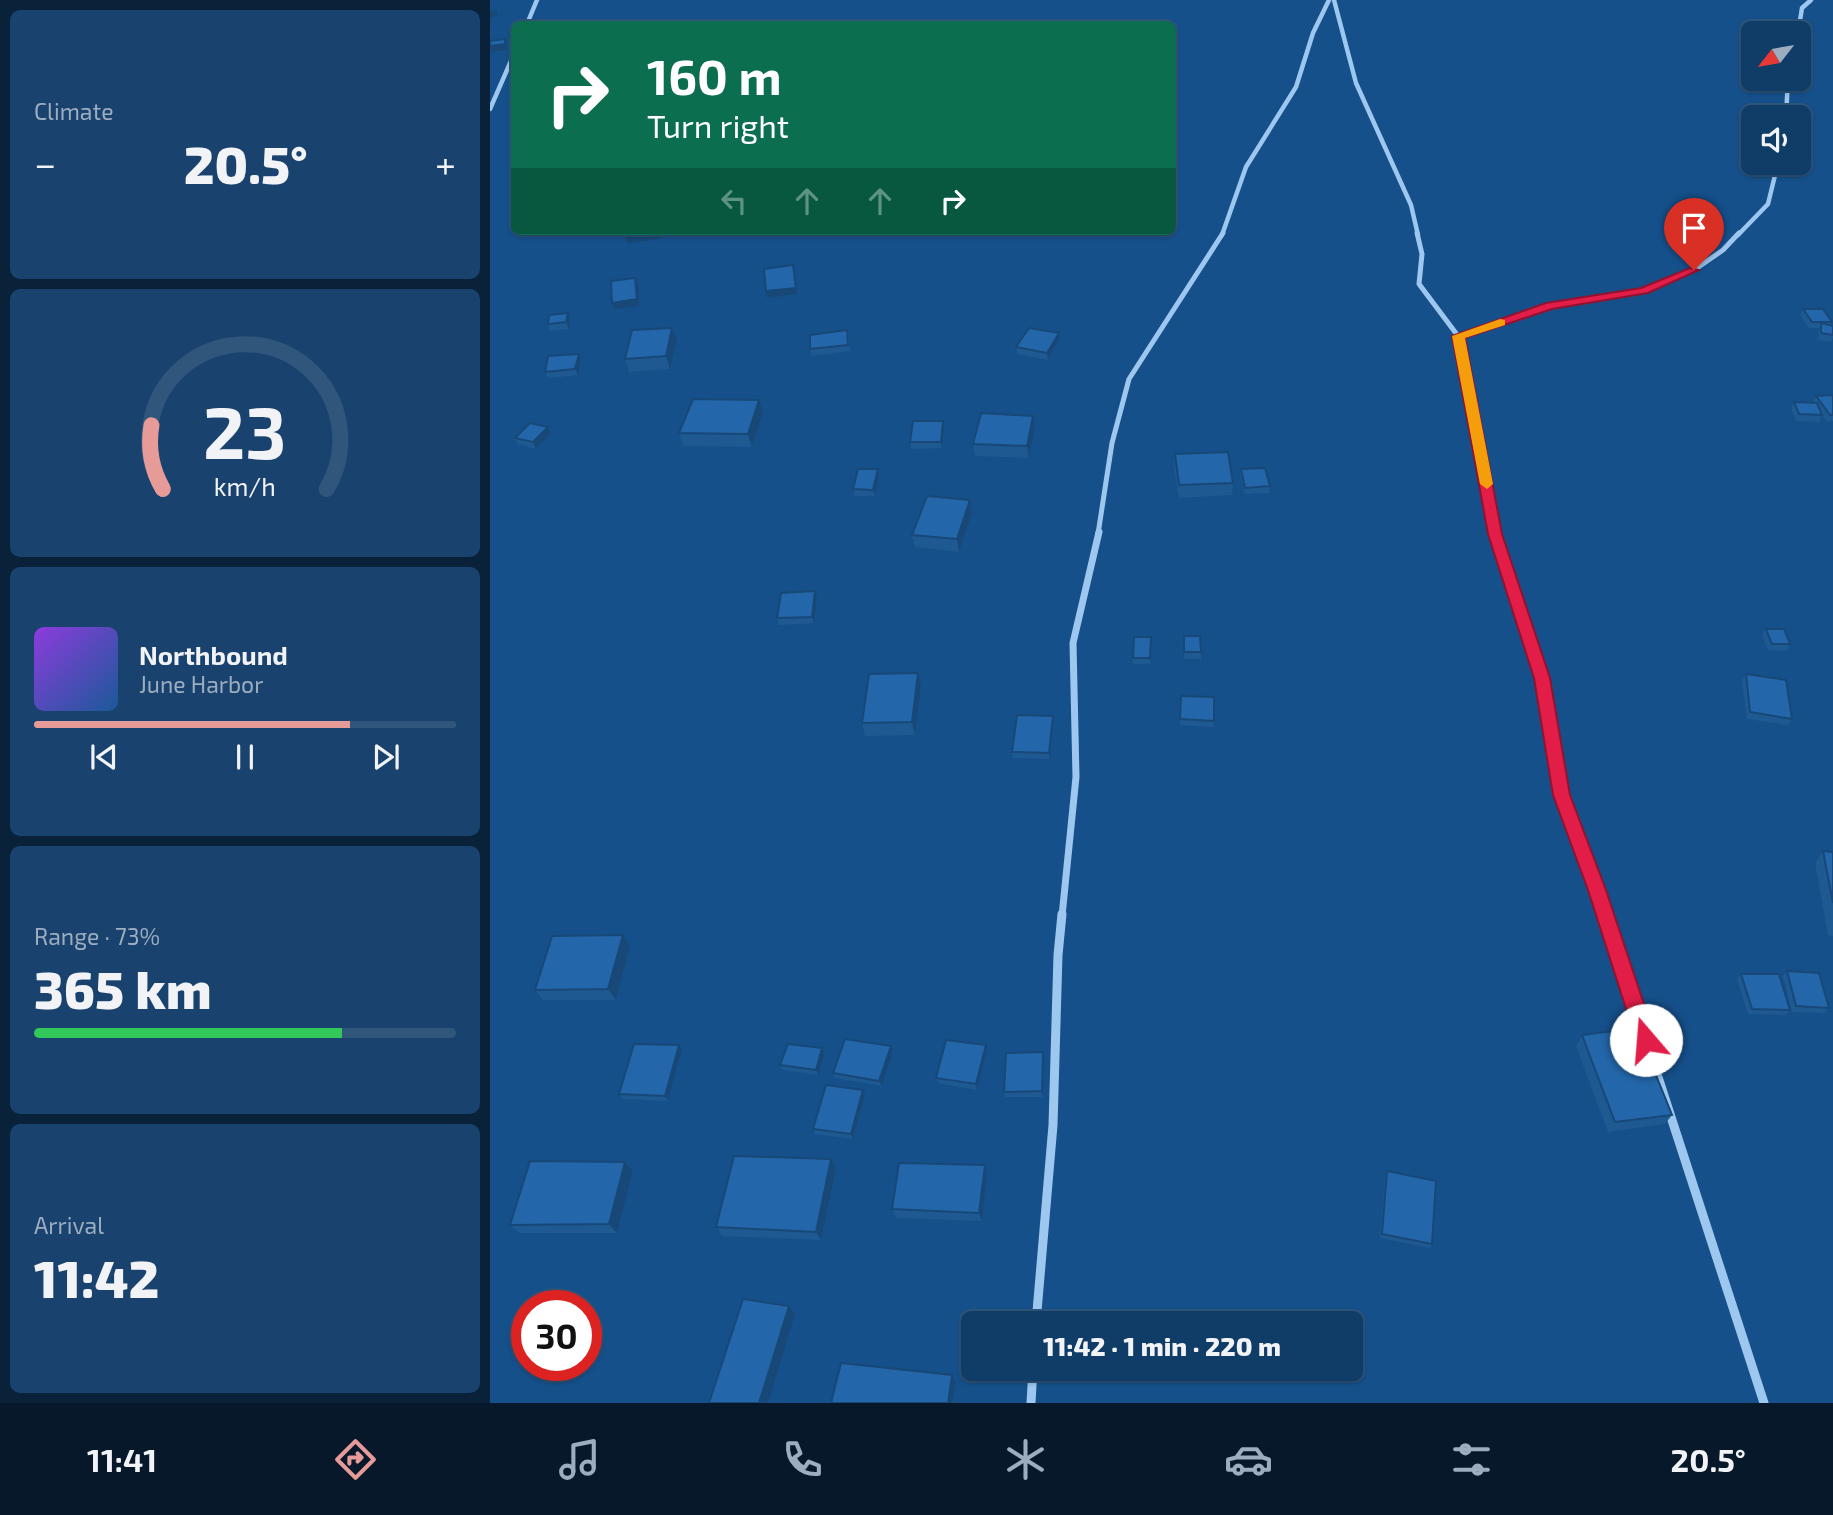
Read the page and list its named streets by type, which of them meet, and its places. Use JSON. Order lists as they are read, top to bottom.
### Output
{
  "north": "bottom left",
  "page": {
    "tile": [
      "Climate",
      ["Range · 73%", "365 km"],
      ["Arrival", "11:42"]
    ],
    "turn": ["160 m", "Turn right"],
    "heat": ["−", "20.5°", "+"],
    "song": ["Northbound", "June Harbor"],
    "limit": "30",
    "trip": "11:42 · 1 min · 220 m",
    "tabs": ["11:41", "20.5°"],
    "gauge": ["23", "km/h"]
  }
}
